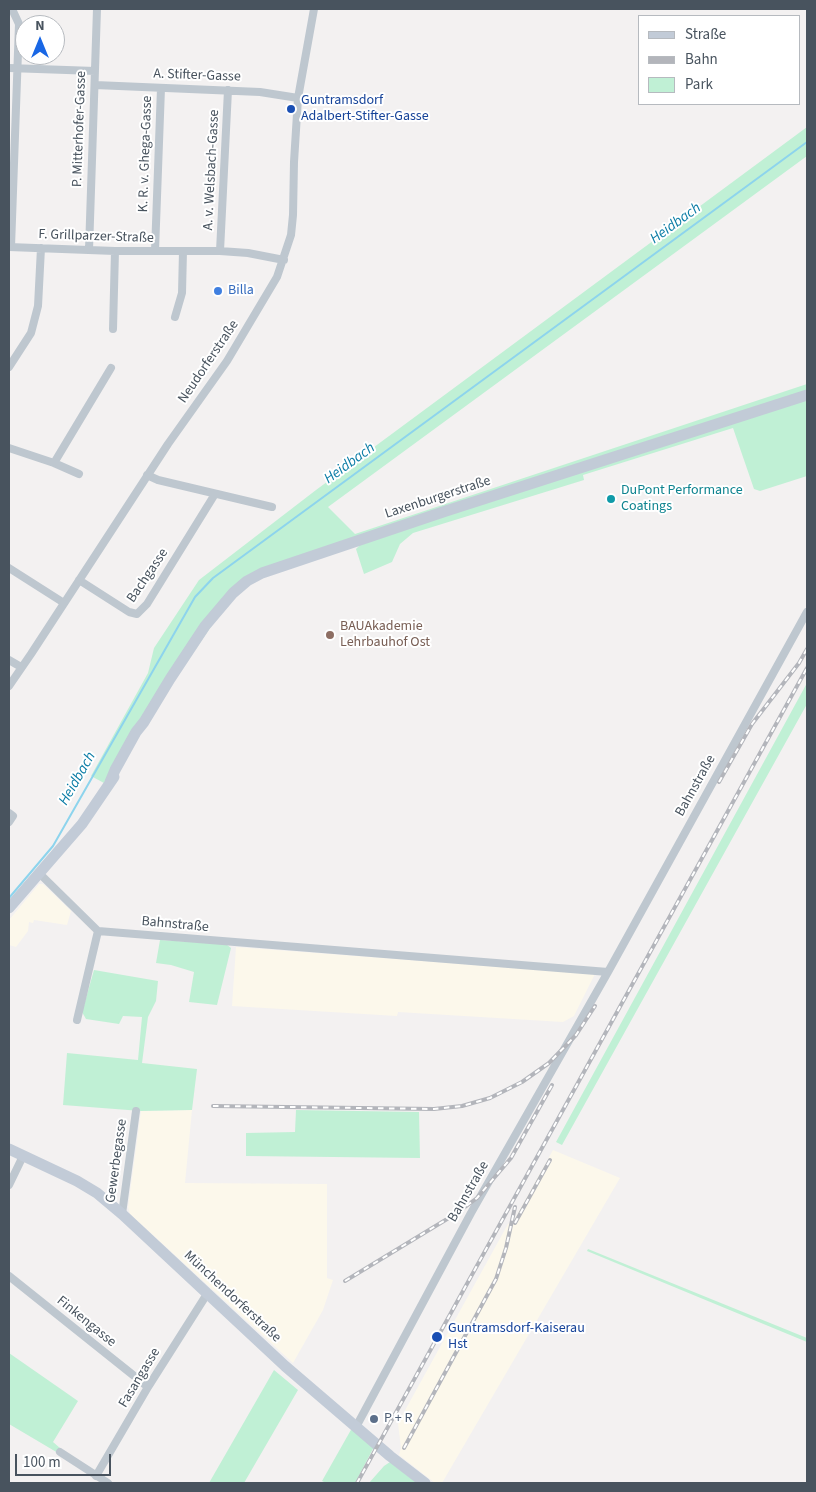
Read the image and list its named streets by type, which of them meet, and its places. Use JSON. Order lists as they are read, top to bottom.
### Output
{
  "streets": {
    "street": [
      "A. Stifter-Gasse",
      "P. Mitterhofer-Gasse",
      "K. R. v. Ghega-Gasse",
      "A. v. Welsbach-Gasse",
      "F. Grillparzer-Straße",
      "Neudorferstraße",
      "Laxenburgerstraße",
      "Bachgasse",
      "Bahnstraße",
      "Gewerbegasse",
      "Münchendorferstraße",
      "Finkengasse",
      "Fasangasse"
    ]
  },
  "crossings": [
    ["A. Stifter-Gasse", "P. Mitterhofer-Gasse"],
    ["A. Stifter-Gasse", "K. R. v. Ghega-Gasse"],
    ["A. Stifter-Gasse", "A. v. Welsbach-Gasse"],
    ["A. Stifter-Gasse", "Neudorferstraße"],
    ["P. Mitterhofer-Gasse", "F. Grillparzer-Straße"],
    ["K. R. v. Ghega-Gasse", "F. Grillparzer-Straße"],
    ["A. v. Welsbach-Gasse", "F. Grillparzer-Straße"],
    ["F. Grillparzer-Straße", "Neudorferstraße"],
    ["Neudorferstraße", "Bachgasse"],
    ["Bahnstraße", "Münchendorferstraße"],
    ["Gewerbegasse", "Münchendorferstraße"],
    ["Münchendorferstraße", "Fasangasse"],
    ["Finkengasse", "Fasangasse"]
  ],
  "water": ["Heidbach"],
  "places": [
    "Guntramsdorf Adalbert-Stifter-Gasse",
    "Billa",
    "DuPont Performance Coatings",
    "BAUAkademie Lehrbauhof Ost",
    "Guntramsdorf-Kaiserau Hst",
    "P + R"
  ],
  "legend": ["Straße", "Bahn", "Park"],
  "scale_bar": "100 m",
  "north": "top"
}
